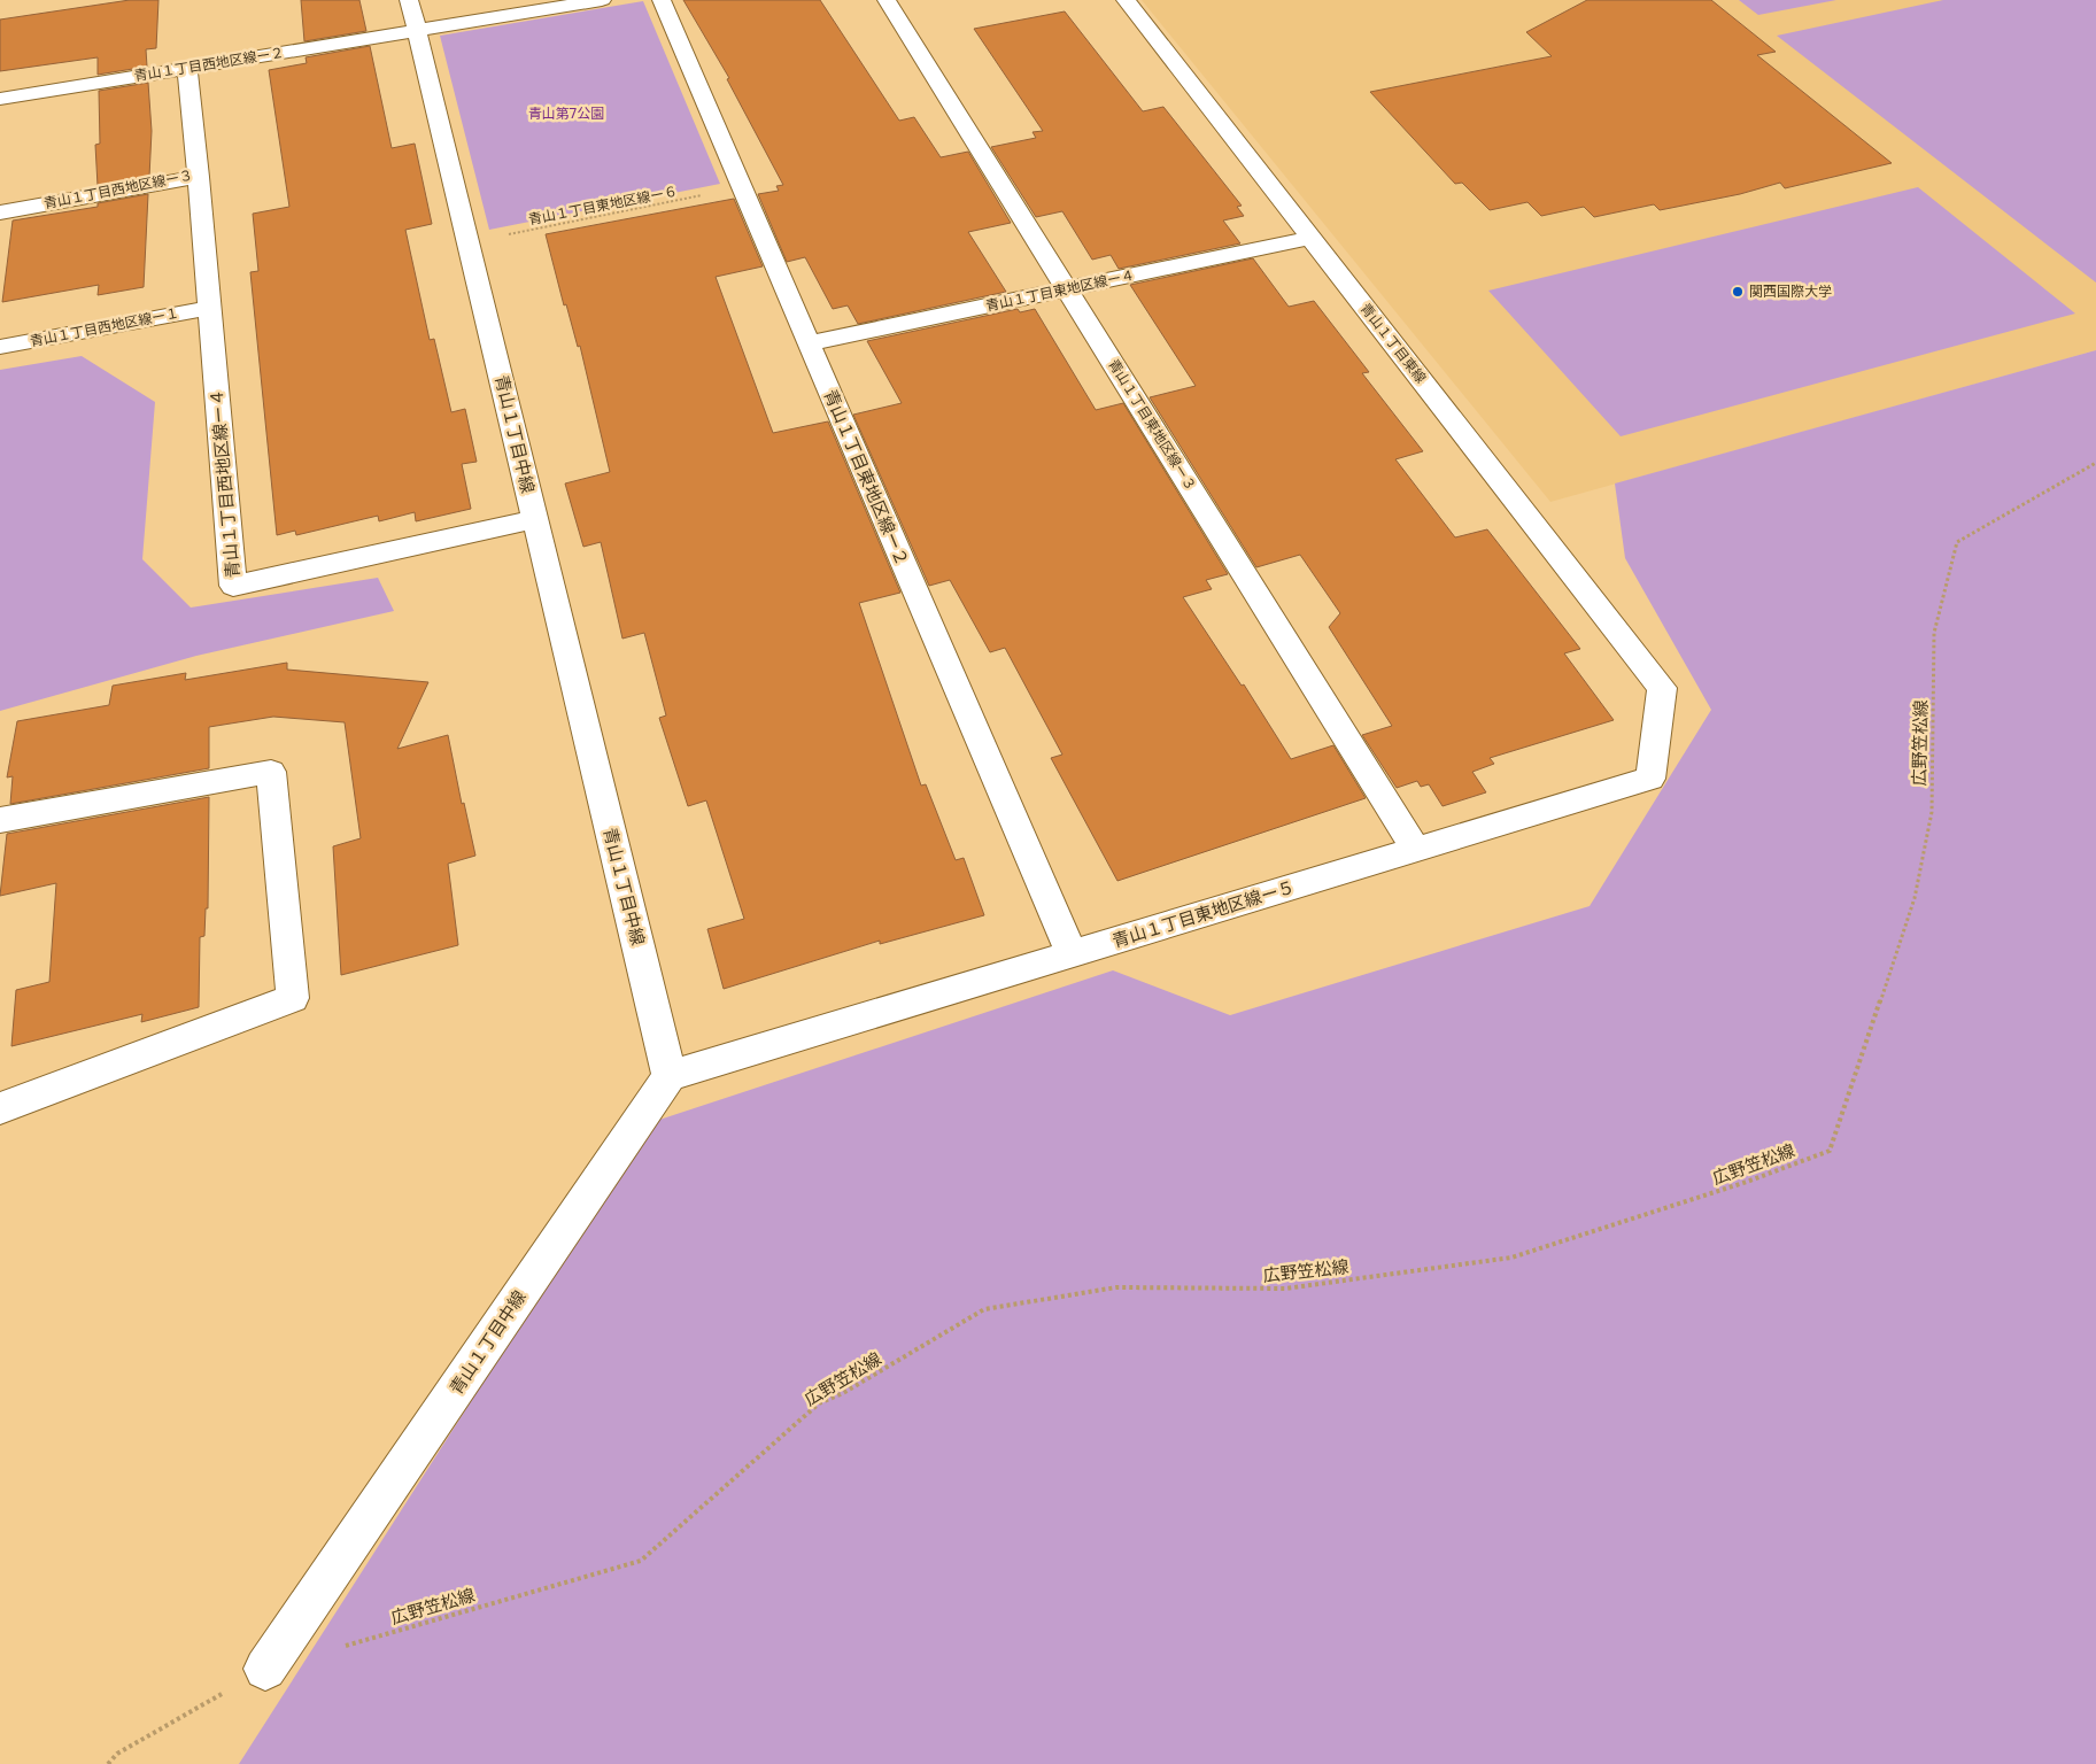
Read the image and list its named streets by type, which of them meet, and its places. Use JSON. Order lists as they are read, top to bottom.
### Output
{
  "streets": {
    "street": [
      "青山１丁目西地区線ー２",
      "青山１丁目西地区線ー３",
      "青山１丁目東地区線ー４",
      "青山１丁目西地区線ー１",
      "青山１丁目東線",
      "青山１丁目東地区線ー３",
      "青山１丁目中線",
      "青山１丁目東地区線ー２",
      "青山１丁目西地区線ー４",
      "青山１丁目東地区線ー５"
    ],
    "path": ["青山１丁目東地区線ー６", "広野笠松線"]
  },
  "crossings": [
    ["青山１丁目西地区線ー２", "青山１丁目西地区線ー３"],
    ["青山１丁目西地区線ー２", "青山１丁目中線"],
    ["青山１丁目西地区線ー３", "青山１丁目西地区線ー４"],
    ["青山１丁目東地区線ー６", "青山１丁目中線"],
    ["青山１丁目東地区線ー６", "青山１丁目東地区線ー２"],
    ["青山１丁目東地区線ー４", "青山１丁目東線"],
    ["青山１丁目東地区線ー４", "青山１丁目東地区線ー３"],
    ["青山１丁目東地区線ー４", "青山１丁目東地区線ー２"],
    ["青山１丁目西地区線ー１", "青山１丁目西地区線ー４"],
    ["青山１丁目東線", "青山１丁目東地区線ー５"],
    ["青山１丁目東地区線ー３", "青山１丁目東地区線ー５"],
    ["青山１丁目中線", "青山１丁目西地区線ー４"],
    ["青山１丁目中線", "青山１丁目東地区線ー５"],
    ["青山１丁目東地区線ー２", "青山１丁目東地区線ー５"]
  ],
  "parks": ["青山第7公園"],
  "places": ["関西国際大学"]
}
